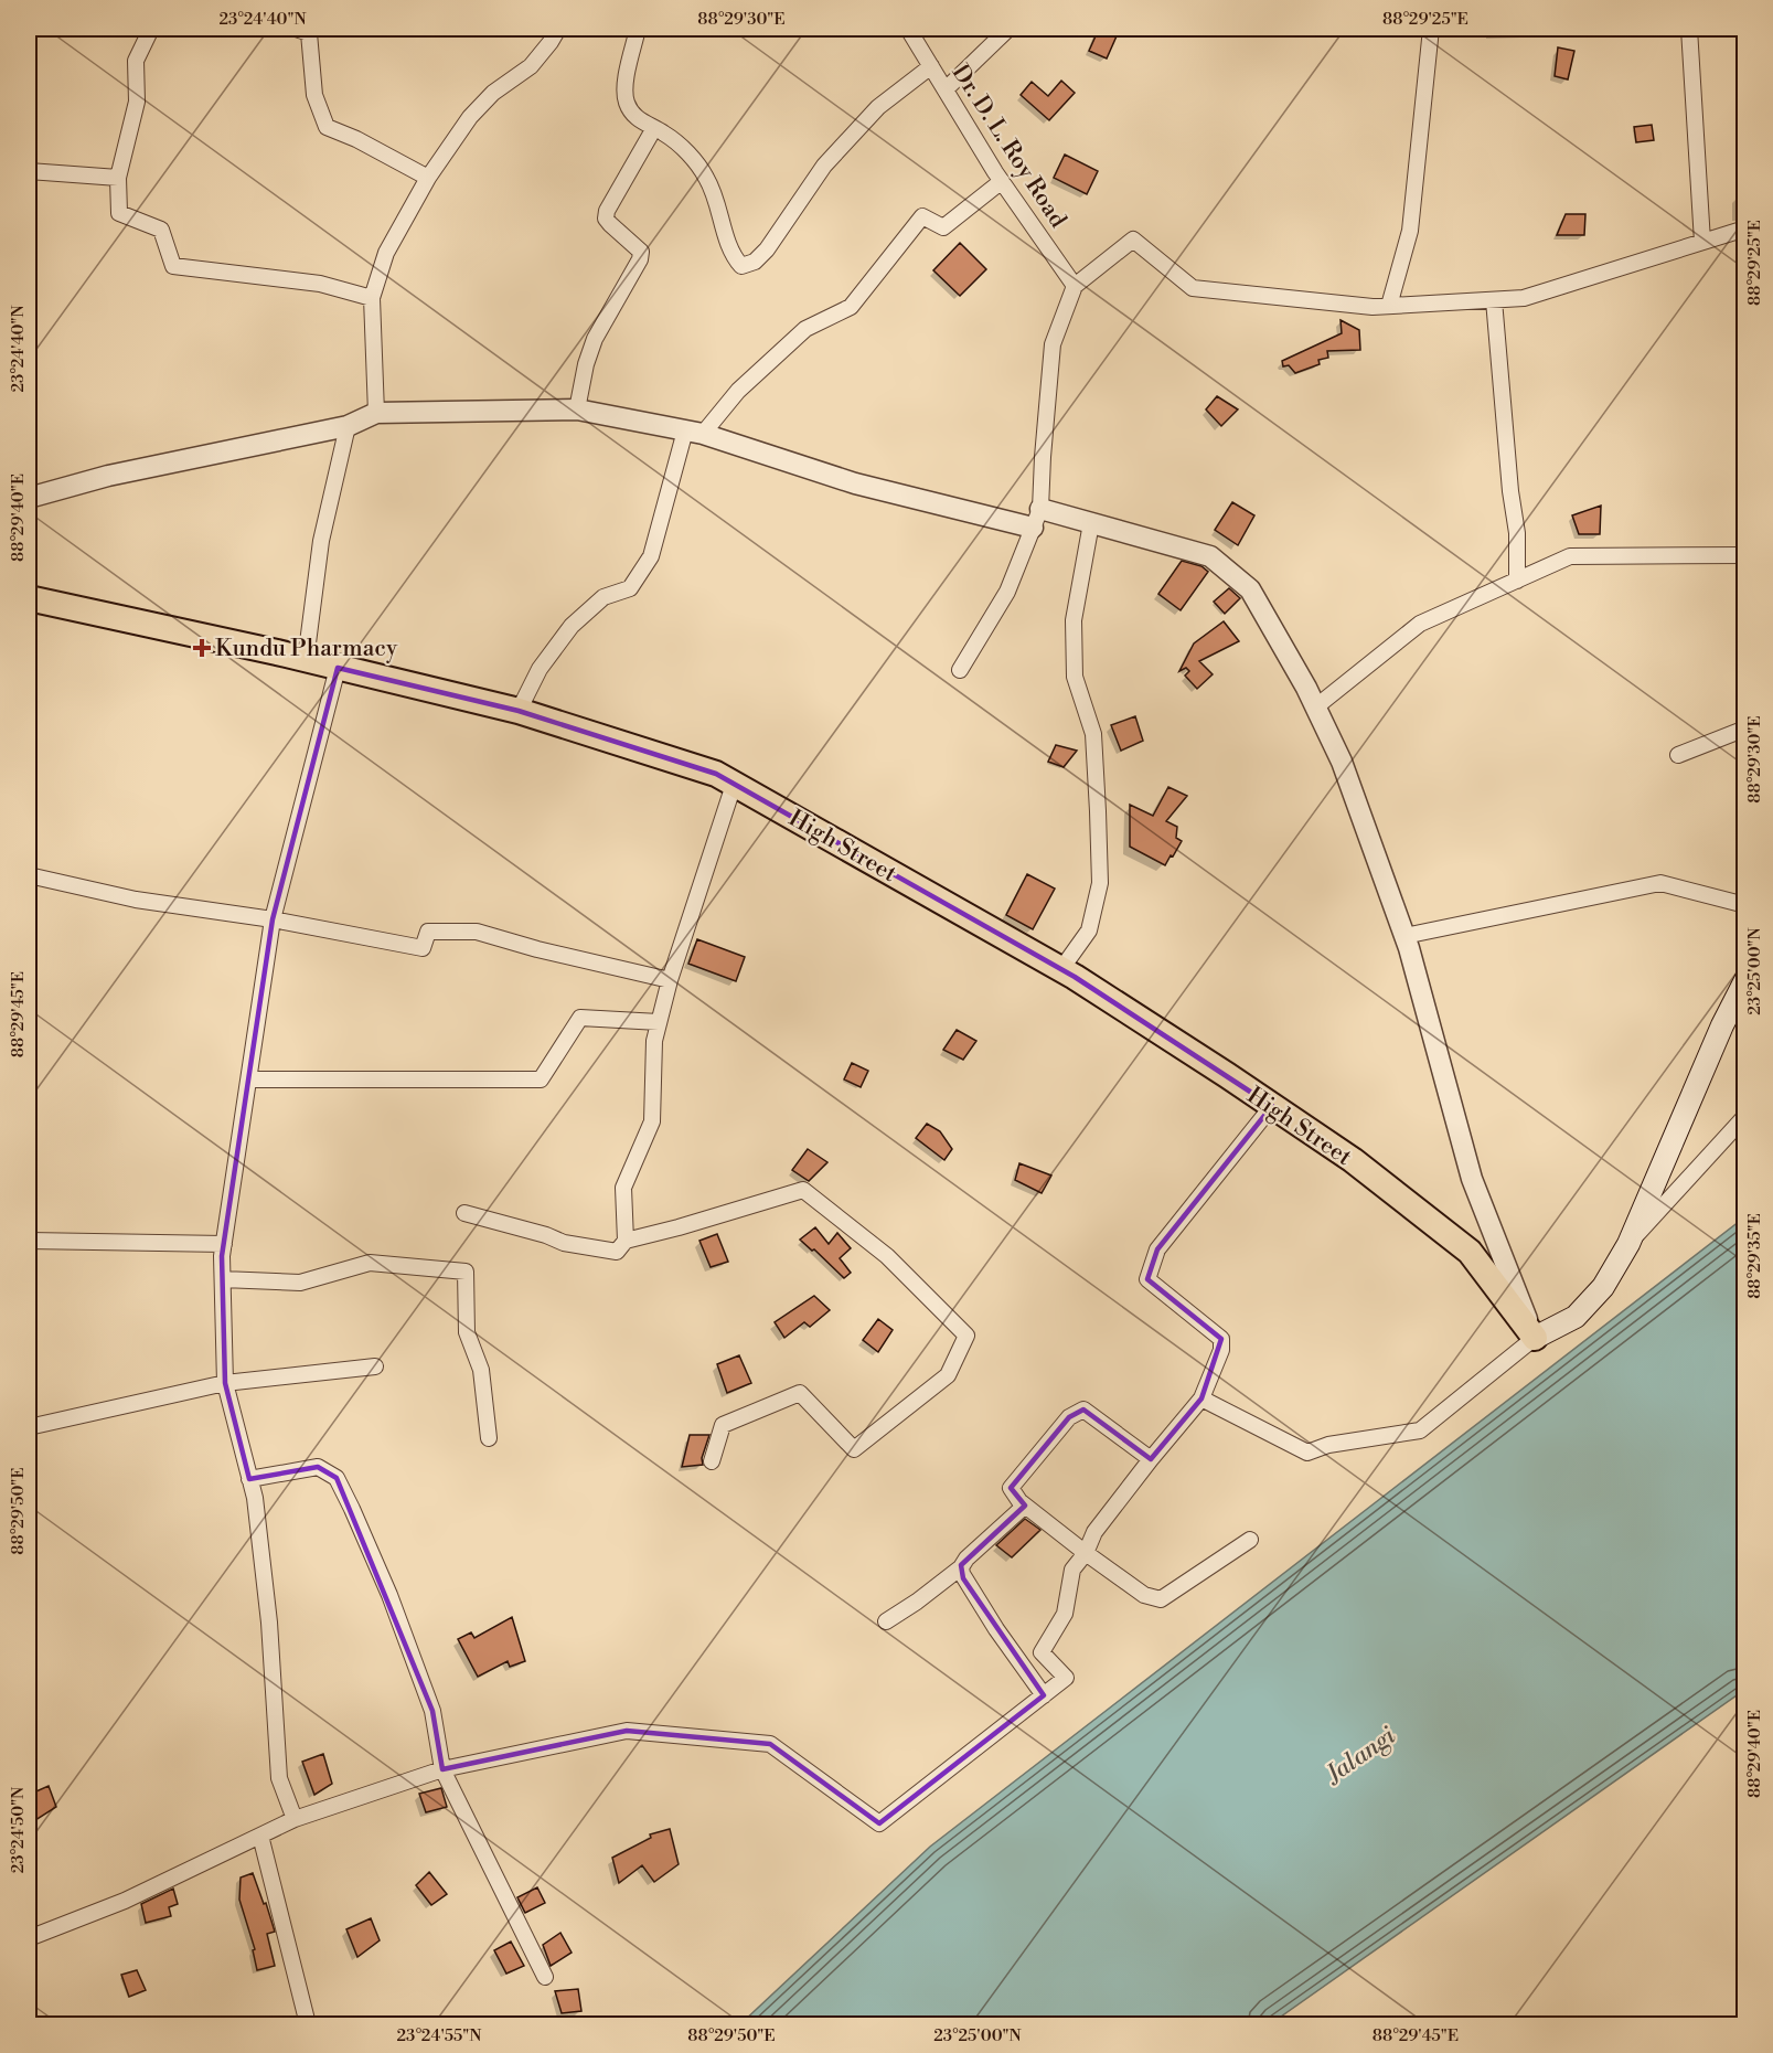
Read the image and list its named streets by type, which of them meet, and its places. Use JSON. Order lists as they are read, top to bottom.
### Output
{
  "streets": {
    "main road": ["High Street"],
    "street": ["Dr. D. L. Roy Road"]
  },
  "water": ["Jalangi"],
  "places": {
    "health": ["Kundu Pharmacy"]
  },
  "coordinates": [
    "23°24'40\"N",
    "88°29'30\"E",
    "88°29'25\"E",
    "88°29'40\"E",
    "23°25'00\"N",
    "88°29'45\"E",
    "88°29'35\"E",
    "88°29'50\"E",
    "23°24'50\"N",
    "23°24'55\"N"
  ]
}
